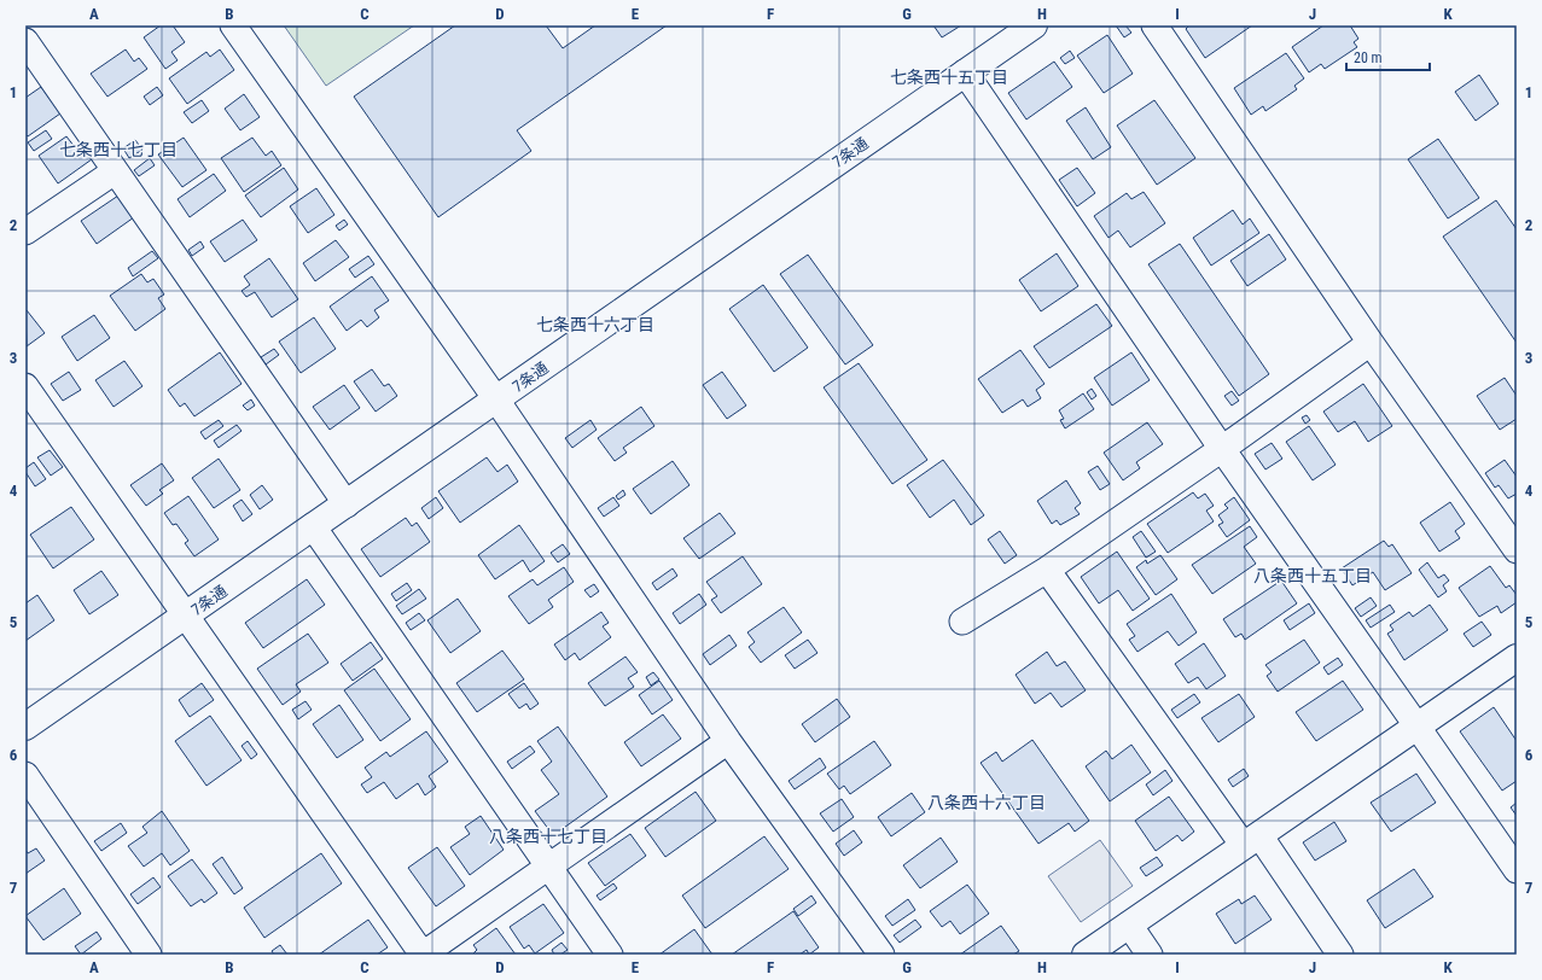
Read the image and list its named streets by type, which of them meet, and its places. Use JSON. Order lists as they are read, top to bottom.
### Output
{
  "streets": {
    "street": ["7条通"]
  },
  "districts": [
    "七条西十五丁目",
    "七条西十七丁目",
    "七条西十六丁目",
    "八条西十五丁目",
    "八条西十六丁目",
    "八条西十七丁目"
  ],
  "scale_bar": "20 m",
  "grid": {
    "columns": [
      "A",
      "B",
      "C",
      "D",
      "E",
      "F",
      "G",
      "H",
      "I",
      "J",
      "K"
    ],
    "rows": [
      "1",
      "2",
      "3",
      "4",
      "5",
      "6",
      "7"
    ]
  }
}
